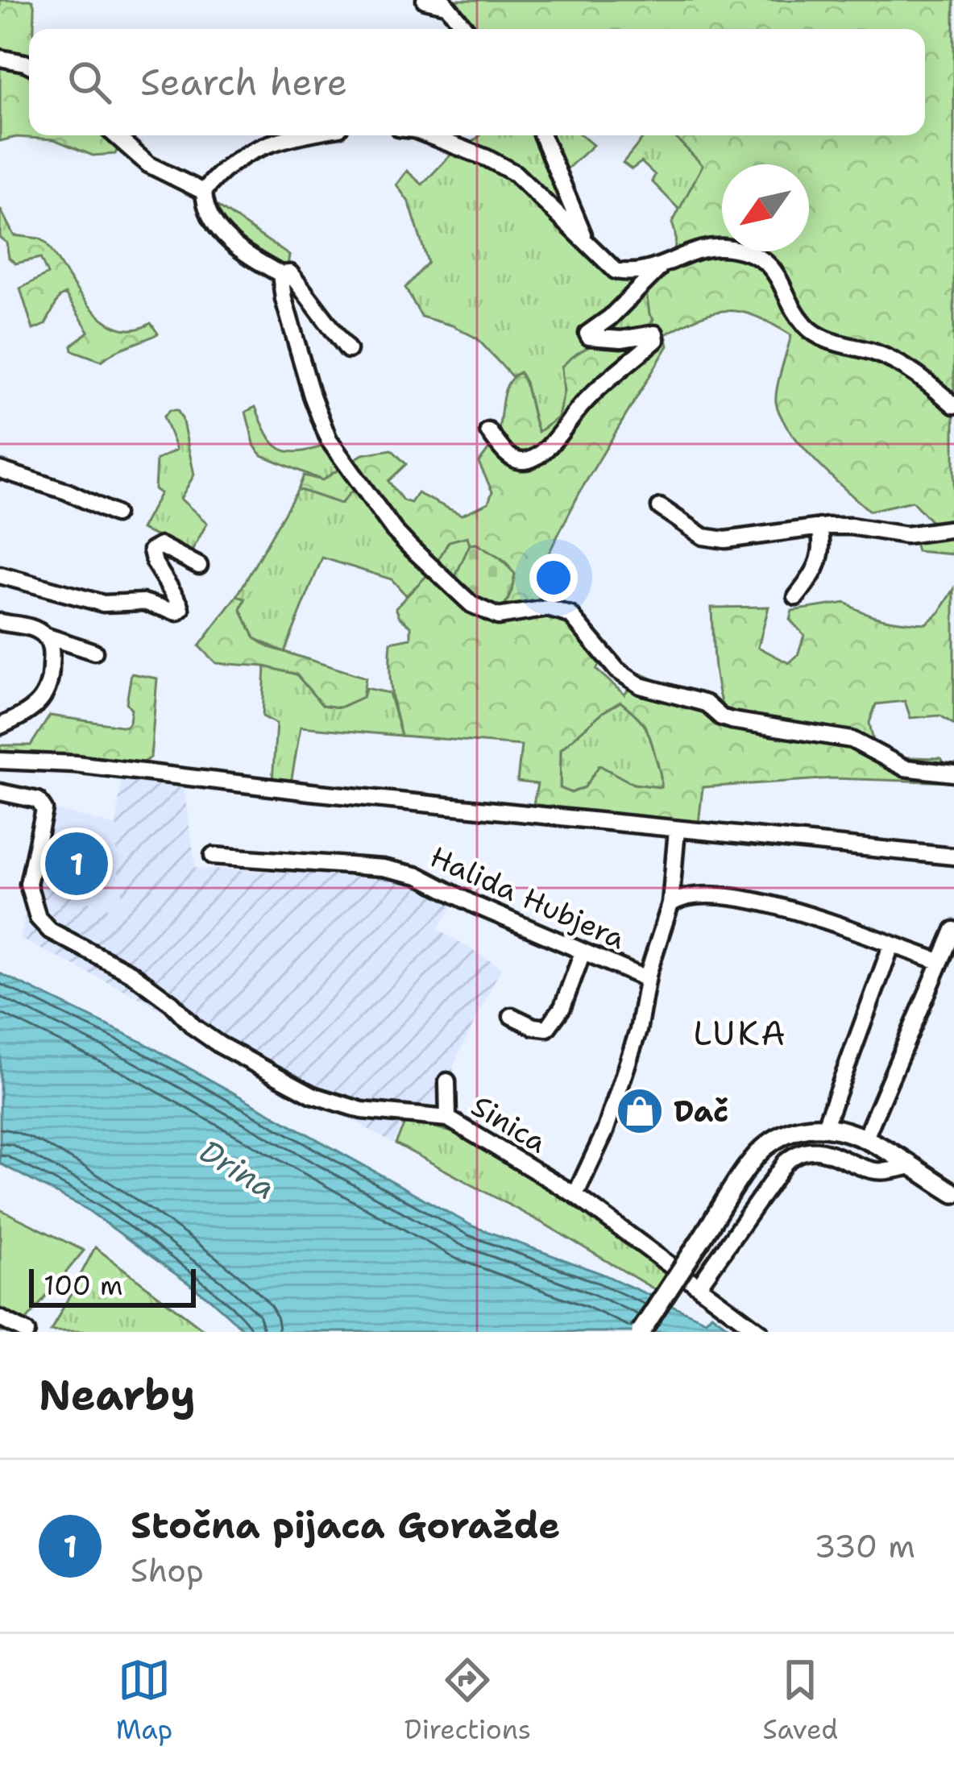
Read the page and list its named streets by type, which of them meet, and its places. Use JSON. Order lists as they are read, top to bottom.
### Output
{
  "streets": {
    "street": ["Halida Hubjera", "Sinica"]
  },
  "districts": ["LUKA"],
  "water": ["Drina"],
  "places": {
    "shop": ["Dač"]
  },
  "scale_bar": "100 m",
  "north": "bottom left",
  "page": {
    "search": "Search here",
    "pins": "1",
    "scale": "100 m",
    "heading": "Nearby",
    "list": [
      {
        "mark": "1",
        "name": "Stočna pijaca Goražde",
        "note": "Shop",
        "value": "330 m"
      }
    ],
    "nav": ["Map", "Directions", "Saved"]
  }
}
